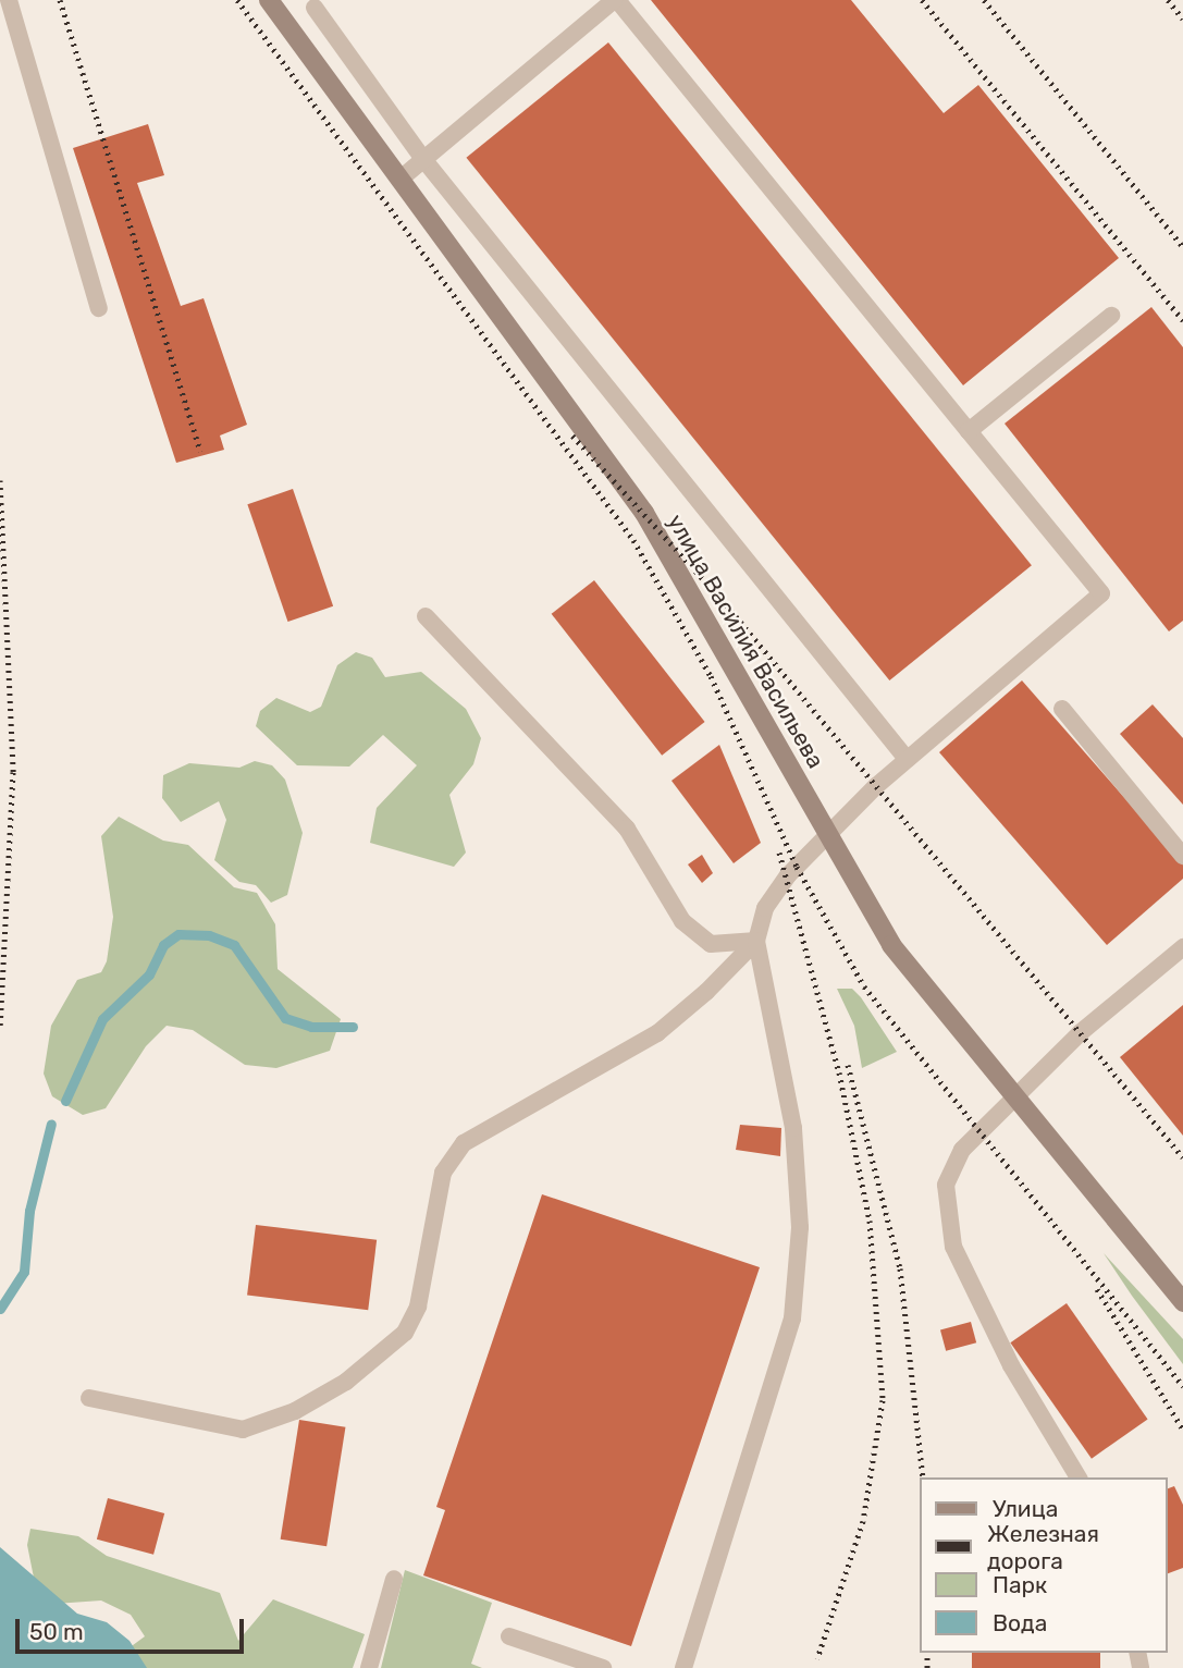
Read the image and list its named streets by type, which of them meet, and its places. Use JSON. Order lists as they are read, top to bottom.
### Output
{
  "streets": {
    "main road": ["улица Василия Васильева"]
  },
  "legend": [
    "Улица",
    "Железная дорога",
    "Парк",
    "Вода"
  ],
  "scale_bar": "50 m"
}
